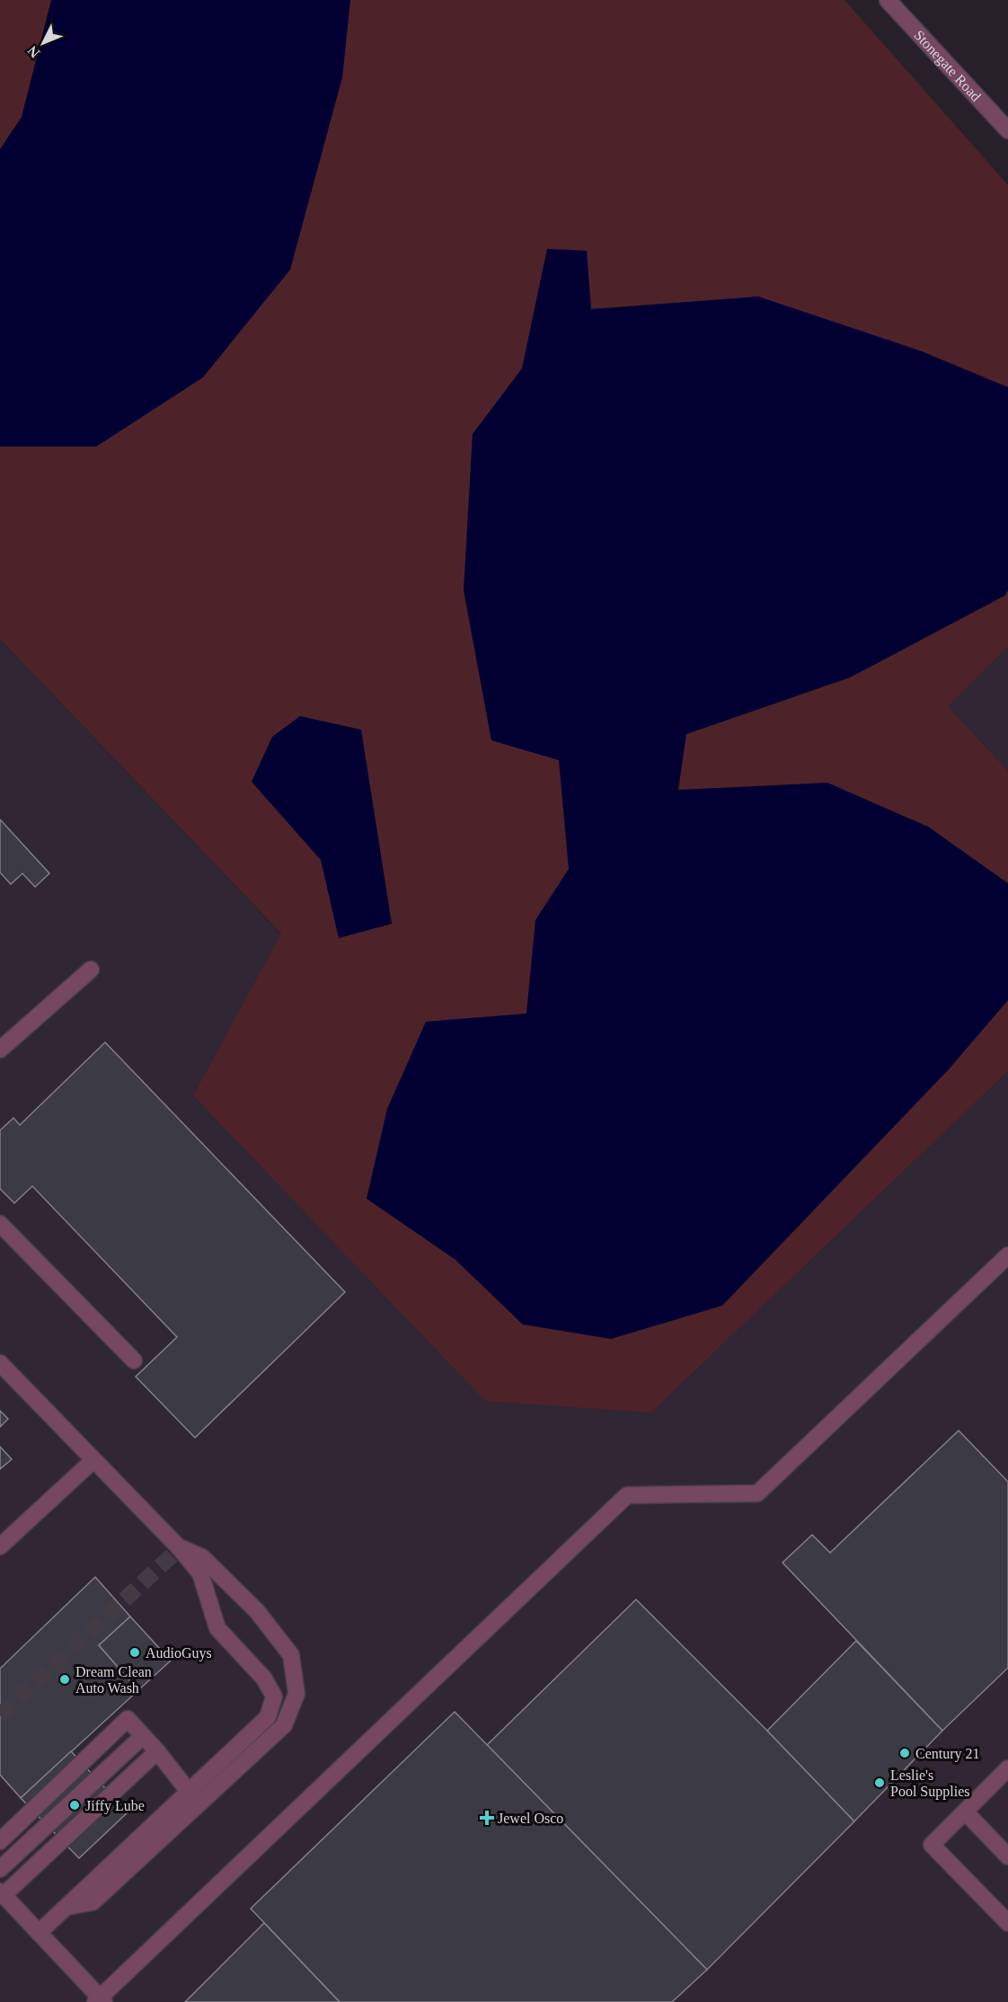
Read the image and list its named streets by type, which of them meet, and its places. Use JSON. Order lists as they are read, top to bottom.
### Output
{
  "streets": {
    "street": ["Stonegate Road"]
  },
  "places": {
    "other": [
      "AudioGuys",
      "Dream Clean Auto Wash",
      "Century 21",
      "Leslie's Pool Supplies",
      "Jiffy Lube"
    ],
    "health": ["Jewel Osco"]
  },
  "north": "bottom left"
}
